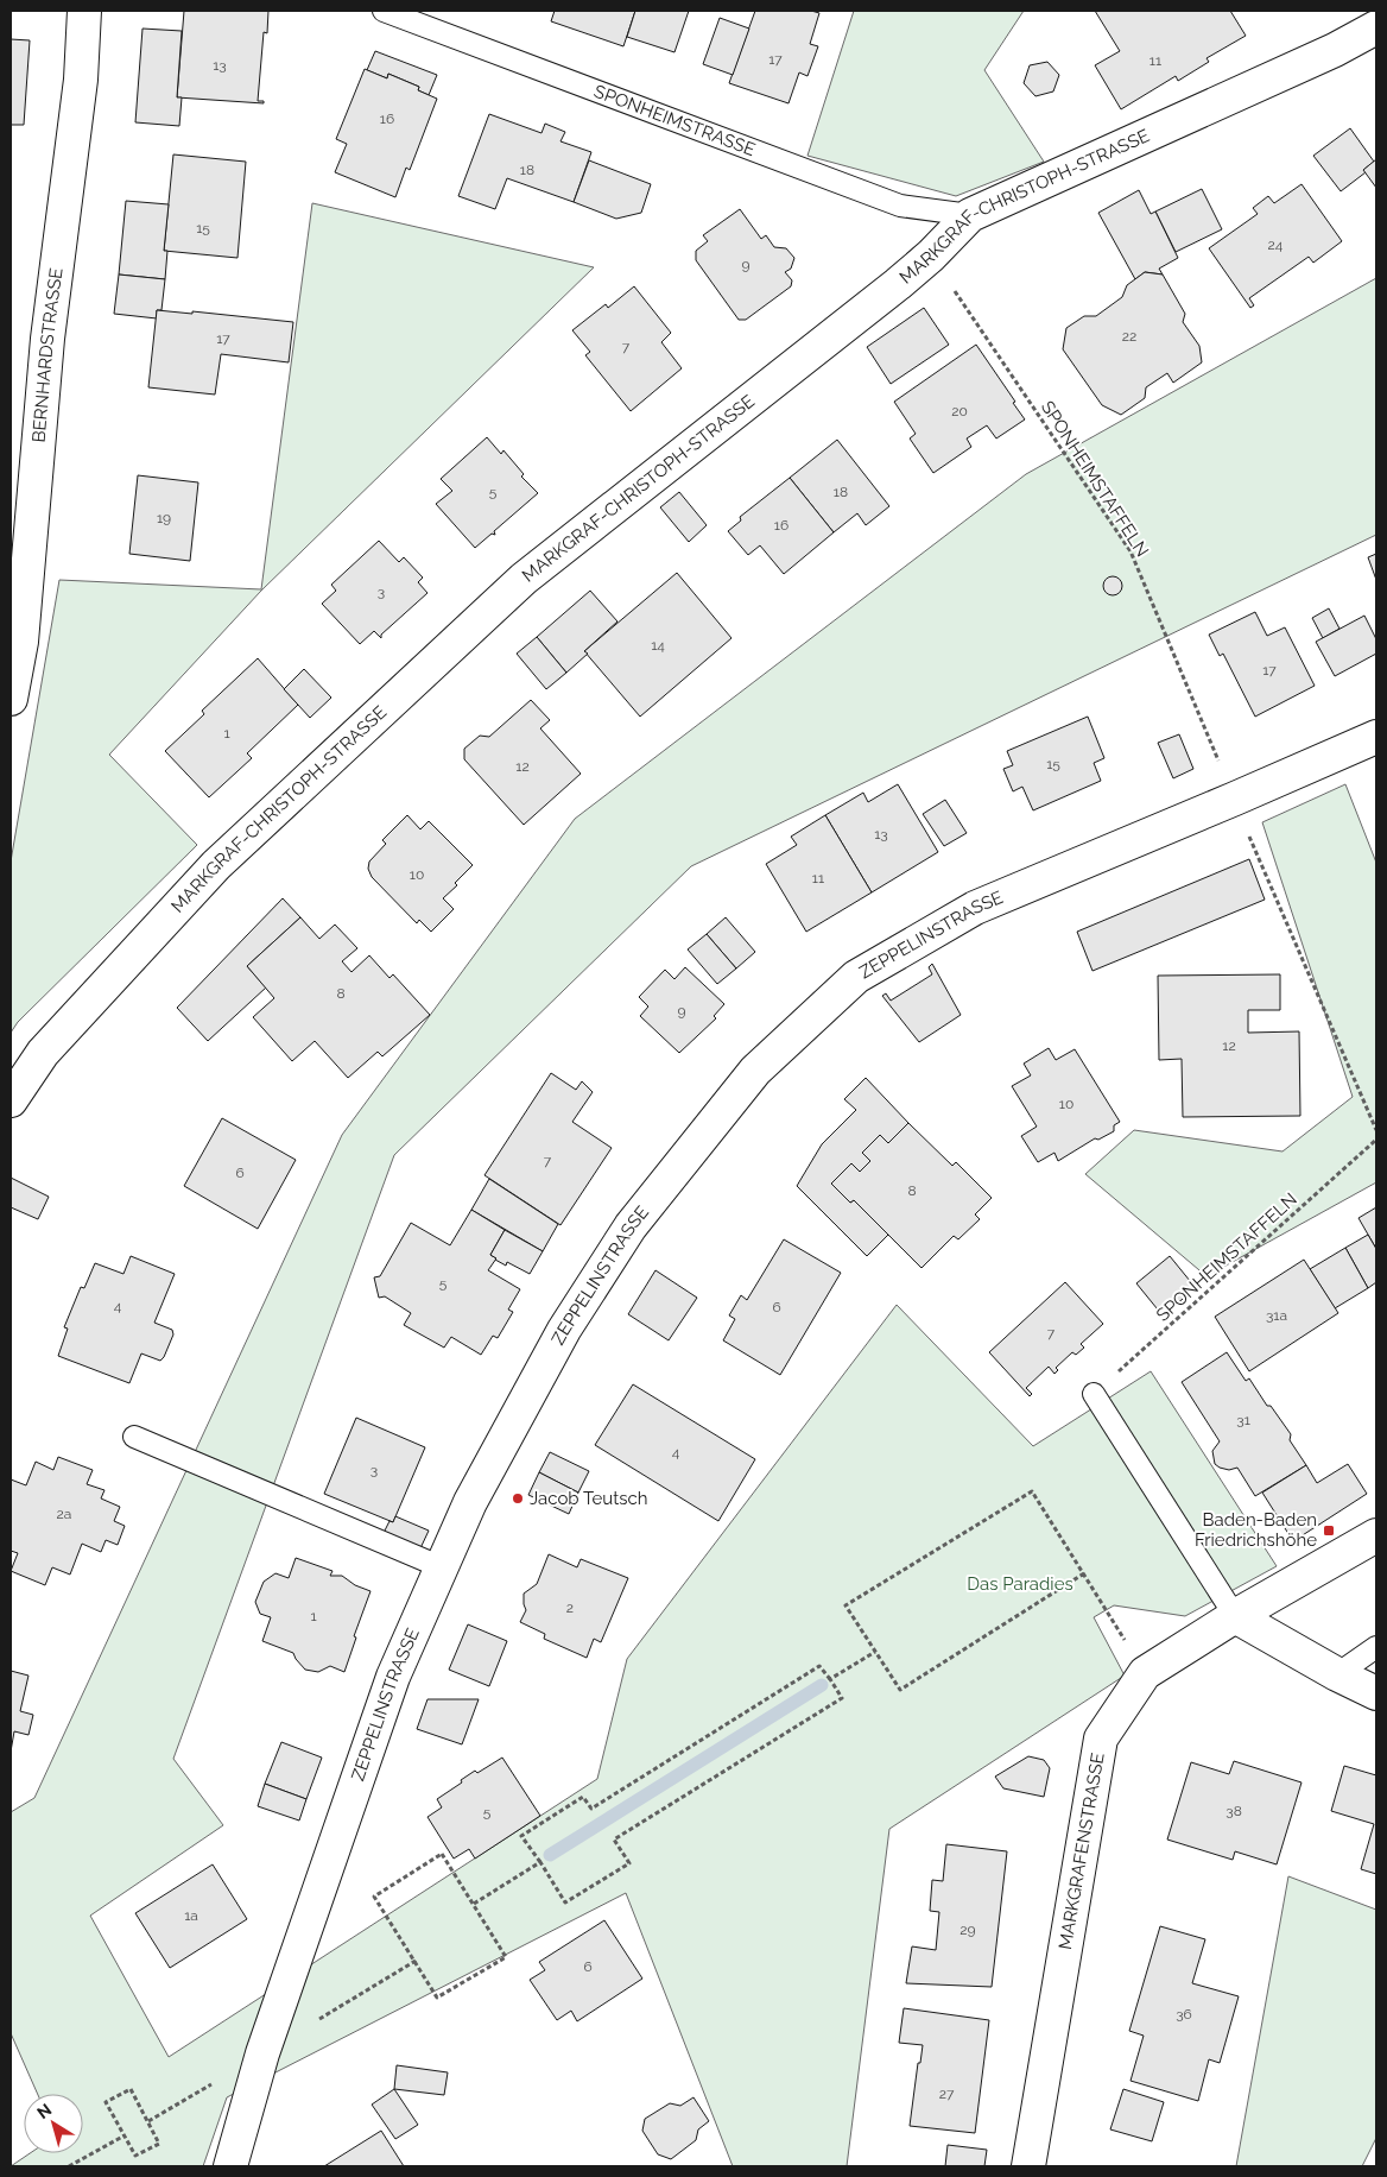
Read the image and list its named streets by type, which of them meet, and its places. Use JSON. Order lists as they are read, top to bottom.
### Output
{
  "streets": {
    "street": [
      "MARKGRAF-CHRISTOPH-STRASSE",
      "BERNHARDSTRASSE",
      "ZEPPELINSTRASSE",
      "MARKGRAFENSTRASSE"
    ],
    "lane": ["SPONHEIMSTRASSE"],
    "path": ["SPONHEIMSTAFFELN"]
  },
  "crossings": [
    ["SPONHEIMSTRASSE", "MARKGRAF-CHRISTOPH-STRASSE"],
    ["MARKGRAF-CHRISTOPH-STRASSE", "SPONHEIMSTAFFELN"],
    ["SPONHEIMSTAFFELN", "ZEPPELINSTRASSE"]
  ],
  "parks": ["Das Paradies"],
  "places": {
    "other": ["Jacob Teutsch"],
    "transit": ["Baden-Baden Friedrichshöhe"]
  },
  "house_numbers": [
    "17",
    "11",
    "13",
    "16",
    "18",
    "15",
    "24",
    "9",
    "22",
    "17",
    "7",
    "20",
    "5",
    "18",
    "19",
    "16",
    "3",
    "14",
    "17",
    "1",
    "15",
    "12",
    "13",
    "10",
    "11",
    "8",
    "9",
    "12",
    "10",
    "7",
    "6",
    "8",
    "5",
    "4",
    "6",
    "31a",
    "7",
    "31",
    "4",
    "3",
    "2a",
    "2",
    "1",
    "38",
    "5",
    "1a",
    "29",
    "6",
    "36",
    "27"
  ],
  "north": "top left"
}
